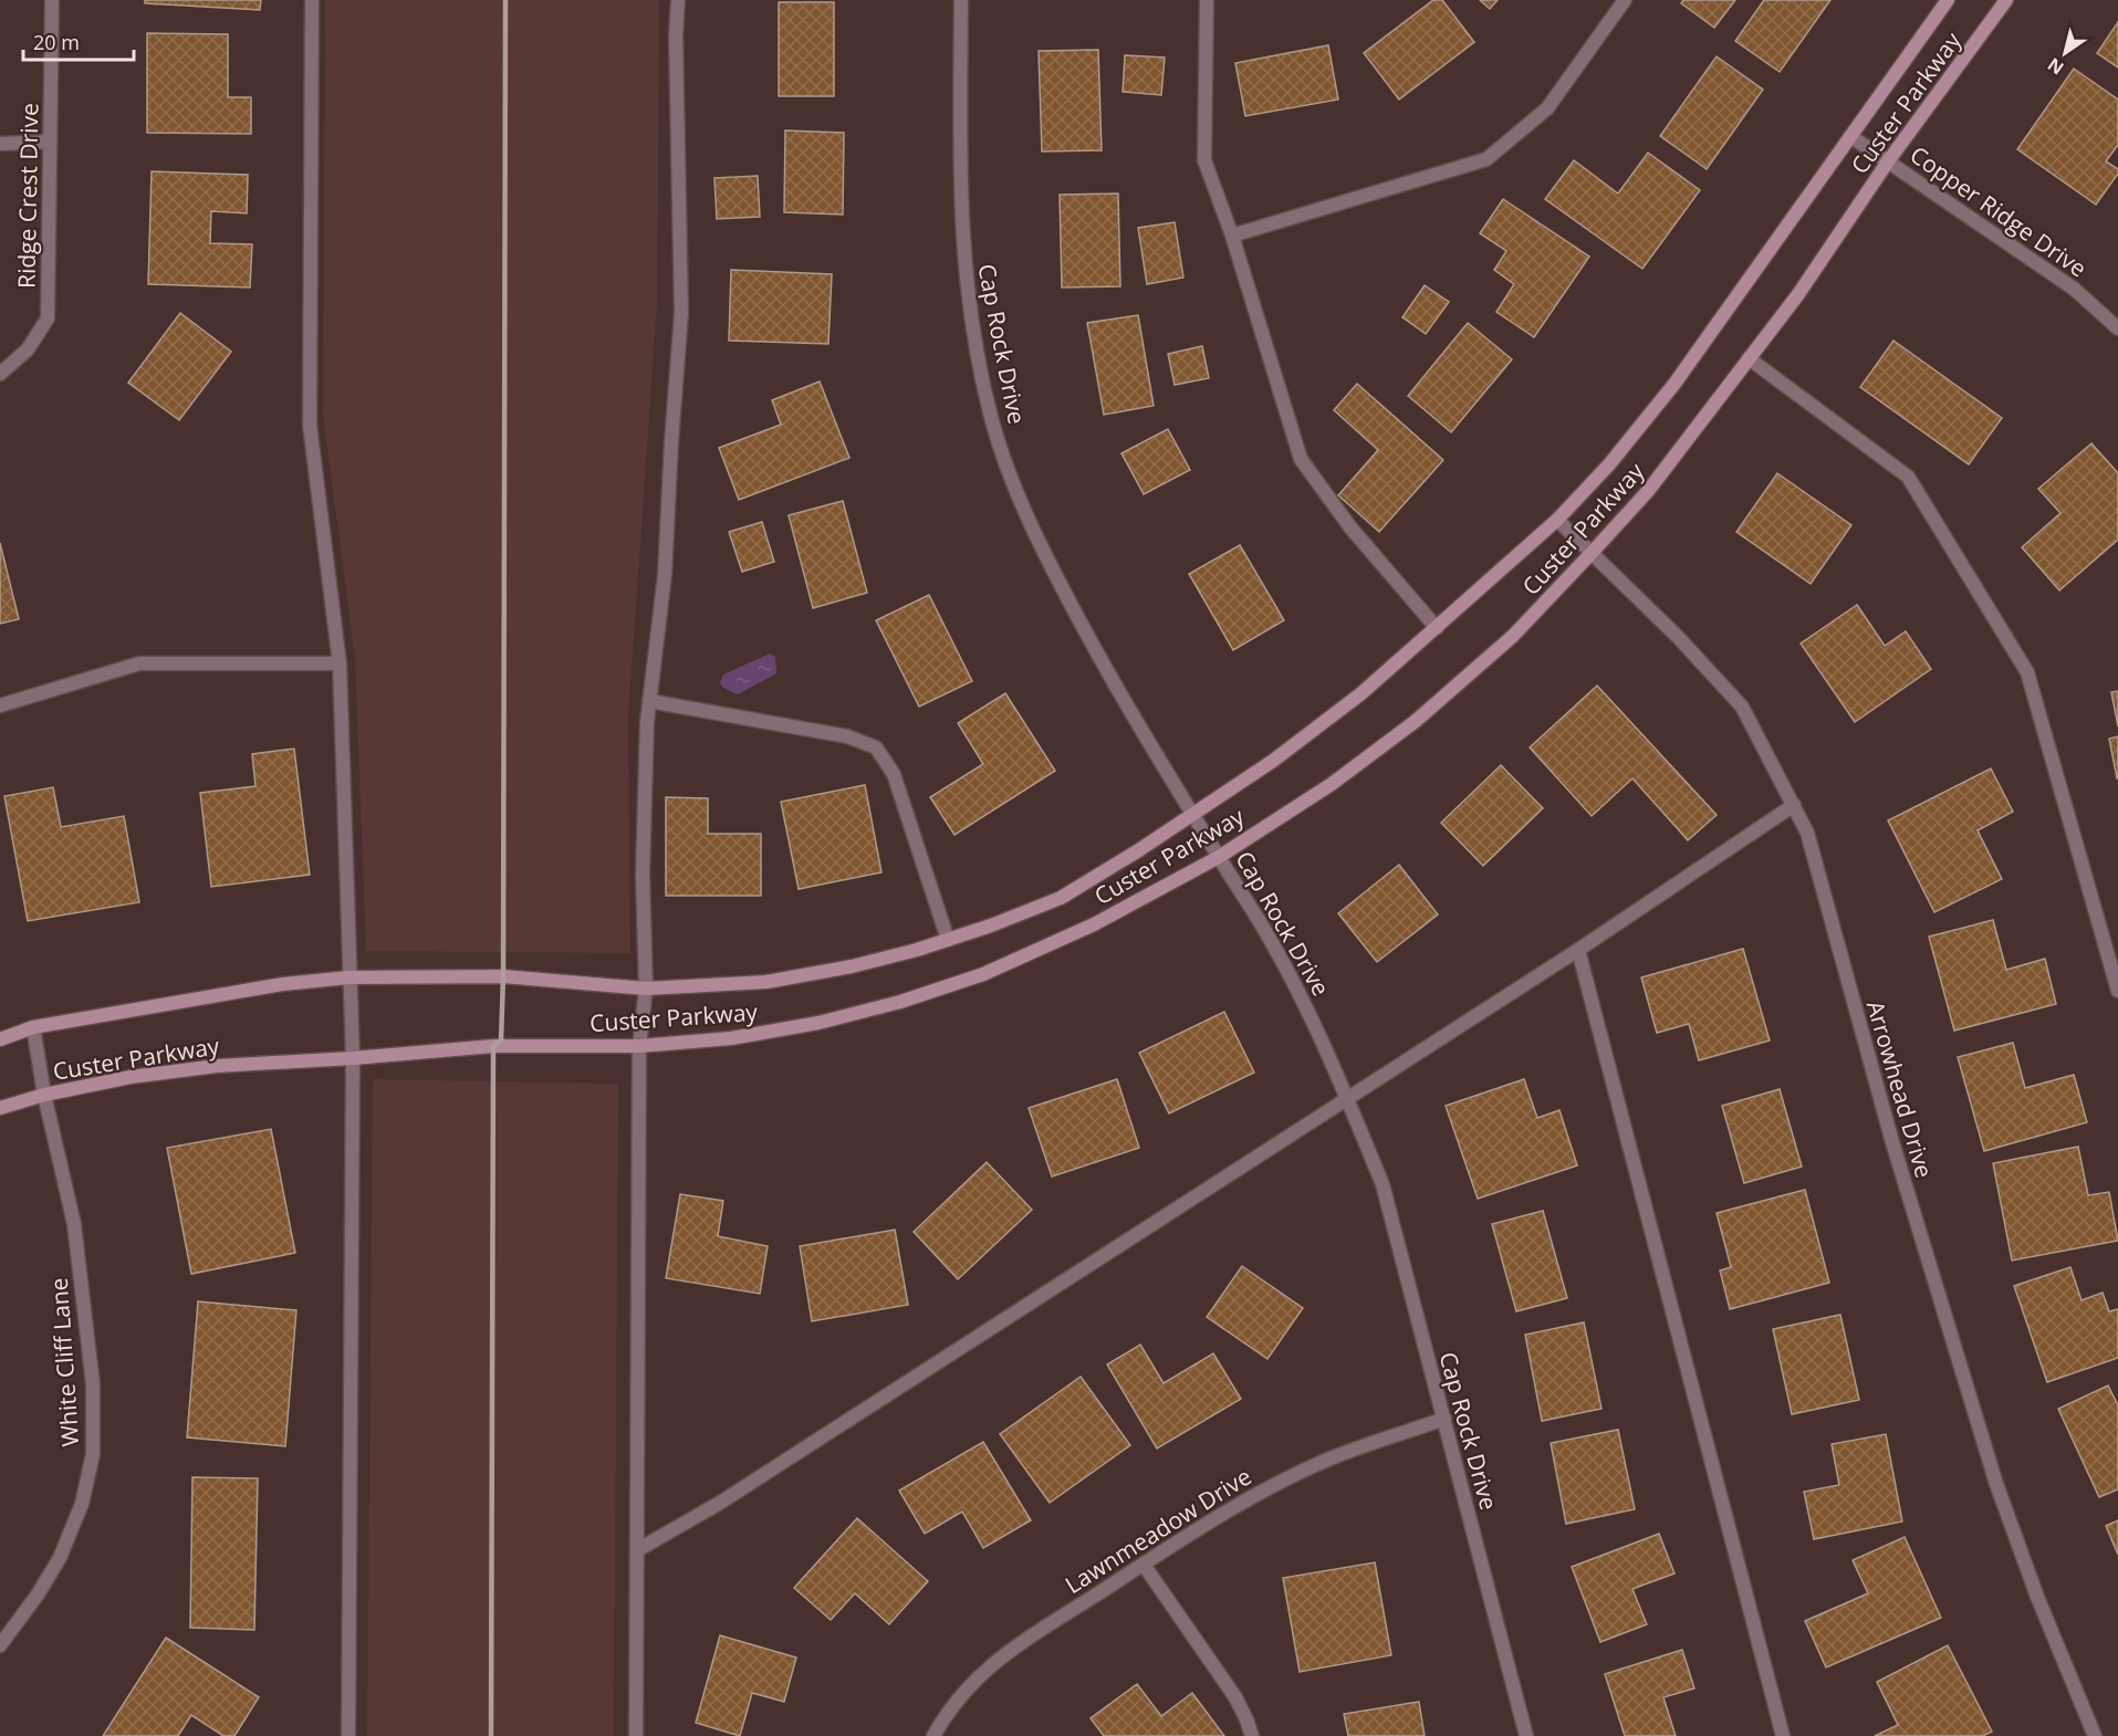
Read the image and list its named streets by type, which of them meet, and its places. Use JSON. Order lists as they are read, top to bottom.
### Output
{
  "streets": {
    "street": [
      "Custer Parkway",
      "Ridge Crest Drive",
      "Copper Ridge Drive",
      "Cap Rock Drive",
      "Arrowhead Drive",
      "White Cliff Lane",
      "Lawnmeadow Drive"
    ]
  },
  "crossings": [
    ["Custer Parkway", "Copper Ridge Drive"],
    ["Custer Parkway", "Cap Rock Drive"],
    ["Custer Parkway", "Arrowhead Drive"],
    ["Custer Parkway", "White Cliff Lane"],
    ["Cap Rock Drive", "Lawnmeadow Drive"]
  ],
  "scale_bar": "20 m",
  "north": "bottom left"
}
